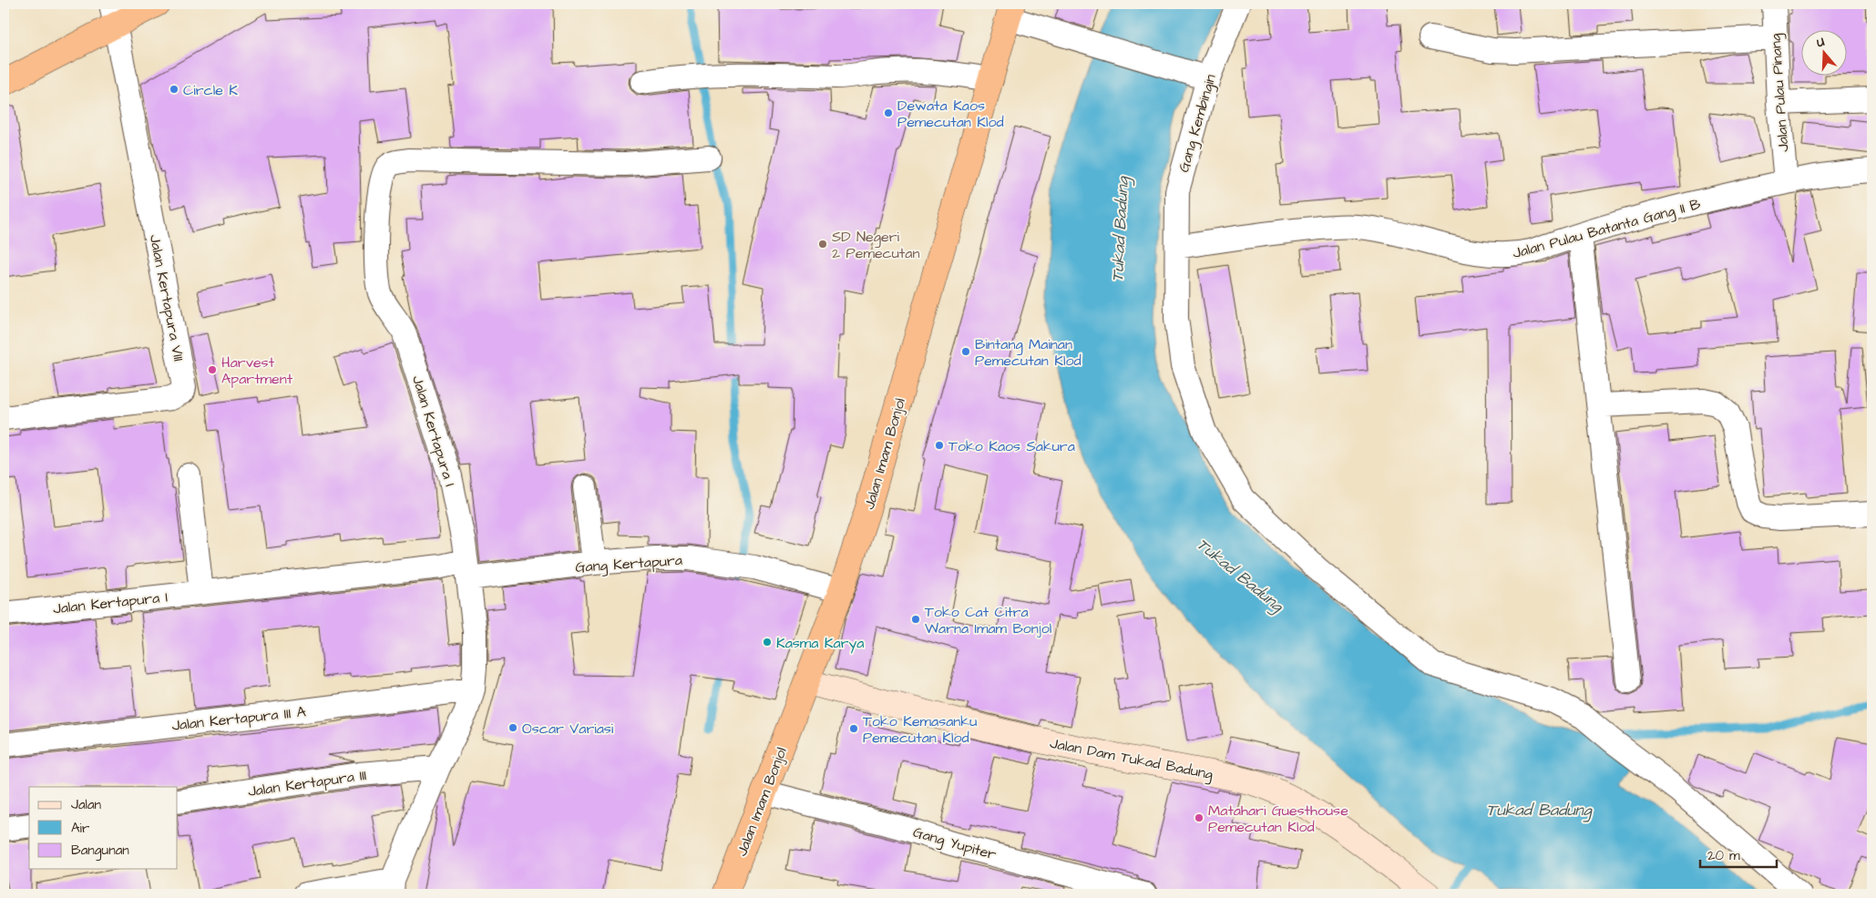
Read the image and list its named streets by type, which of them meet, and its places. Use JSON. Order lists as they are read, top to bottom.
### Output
{
  "streets": {
    "highway": ["Jalan Imam Bonjol"],
    "street": [
      "Jalan Pulau Pinang",
      "Gang Kembingin",
      "Jalan Pulau Batanta Gang II B",
      "Jalan Kertapura VIII",
      "Jalan Kertapura I",
      "Gang Kertapura",
      "Jalan Kertapura III A",
      "Jalan Dam Tukad Badung",
      "Jalan Kertapura III",
      "Gang Yupiter"
    ]
  },
  "crossings": [
    ["Jalan Pulau Pinang", "Jalan Pulau Batanta Gang II B"],
    ["Gang Kembingin", "Jalan Pulau Batanta Gang II B"],
    ["Jalan Kertapura I", "Gang Kertapura"],
    ["Jalan Imam Bonjol", "Gang Kertapura"],
    ["Jalan Imam Bonjol", "Jalan Dam Tukad Badung"],
    ["Jalan Imam Bonjol", "Gang Yupiter"]
  ],
  "water": ["Tukad Badung"],
  "places": [
    "Circle K",
    "Dewata Kaos Pemecutan Klod",
    "SD Negeri 2 Pemecutan",
    "Bintang Mainan Pemecutan Klod",
    "Harvest Apartment",
    "Toko Kaos Sakura",
    "Toko Cat Citra Warna Imam Bonjol",
    "Kasma Karya",
    "Oscar Variasi",
    "Toko Kemasanku Pemecutan Klod",
    "Matahari Guesthouse Pemecutan Klod"
  ],
  "legend": ["Jalan", "Air", "Bangunan"],
  "scale_bar": "20 m",
  "north": "top"
}
